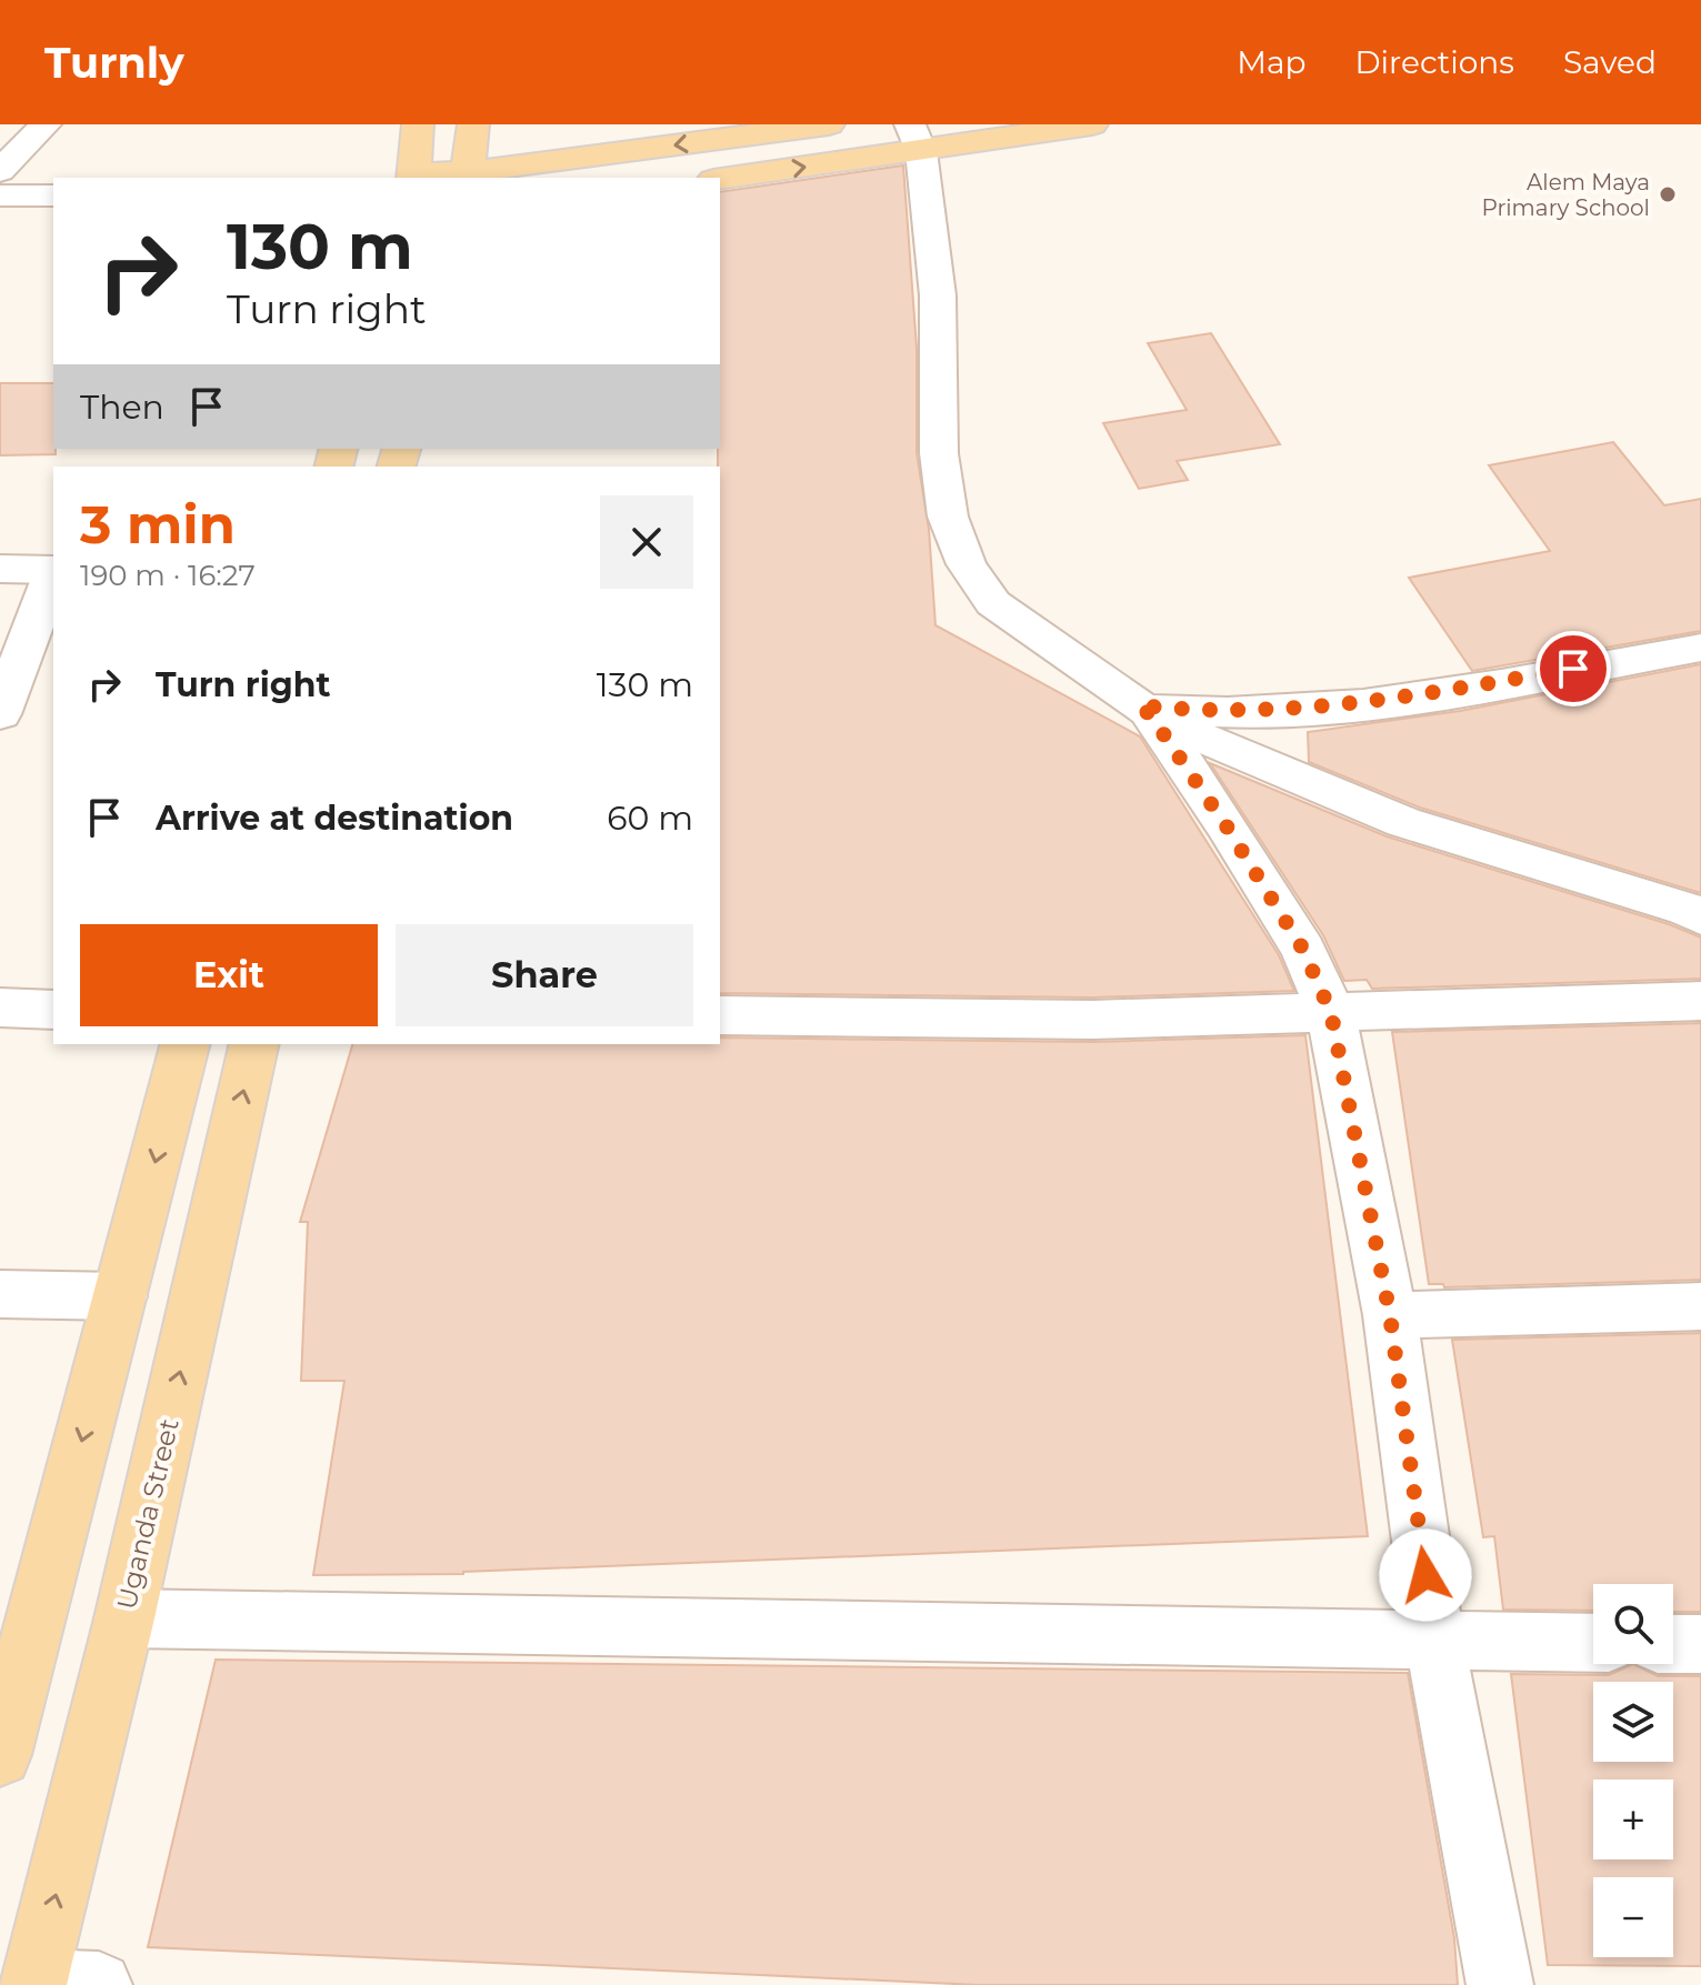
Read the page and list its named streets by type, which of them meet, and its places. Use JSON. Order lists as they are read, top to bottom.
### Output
{
  "streets": {
    "main road": ["Uganda Street"]
  },
  "places": ["Alem Maya Primary School"],
  "page": {
    "header": "Turnly",
    "nav": ["Map", "Directions", "Saved"],
    "turn": ["130 m", "Turn right"],
    "then": "Then",
    "heading": ["3 min", "190 m · 16:27"],
    "list": [
      {
        "name": "Turn right",
        "value": "130 m"
      },
      {
        "name": "Arrive at destination",
        "value": "60 m"
      }
    ],
    "buttons": ["Exit", "Share"],
    "map_buttons": ["+", "−"]
  }
}
